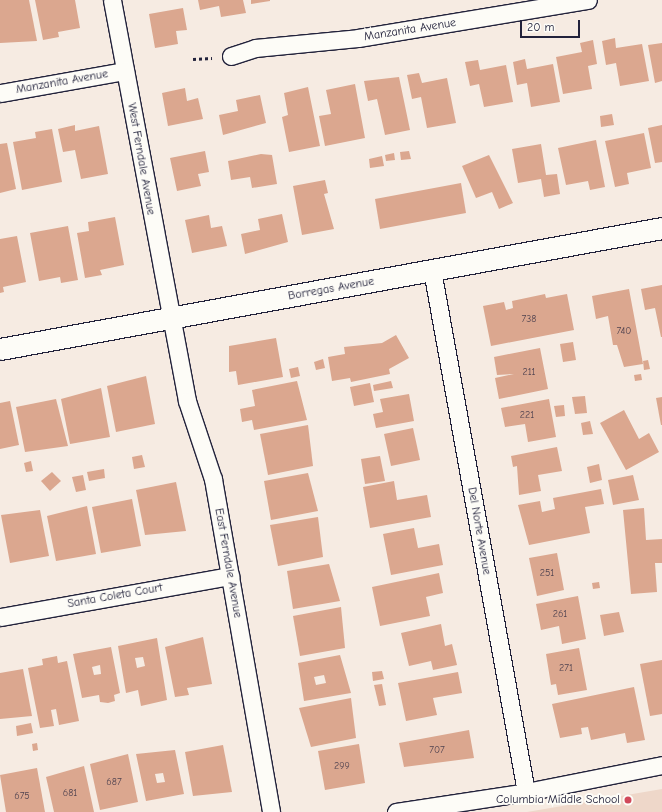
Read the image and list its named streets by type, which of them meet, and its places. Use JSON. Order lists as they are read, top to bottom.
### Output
{
  "streets": {
    "street": [
      "Manzanita Avenue",
      "West Ferndale Avenue",
      "Borregas Avenue",
      "Del Norte Avenue",
      "East Ferndale Avenue",
      "Santa Coleta Court"
    ]
  },
  "crossings": [
    ["Manzanita Avenue", "West Ferndale Avenue"],
    ["West Ferndale Avenue", "Borregas Avenue"],
    ["West Ferndale Avenue", "East Ferndale Avenue"],
    ["Borregas Avenue", "Del Norte Avenue"],
    ["Borregas Avenue", "East Ferndale Avenue"],
    ["East Ferndale Avenue", "Santa Coleta Court"]
  ],
  "places": ["Columbia Middle School"],
  "house_numbers": [
    "738",
    "740",
    "211",
    "221",
    "251",
    "261",
    "271",
    "707",
    "299",
    "687",
    "681",
    "675"
  ],
  "scale_bar": "20 m"
}
